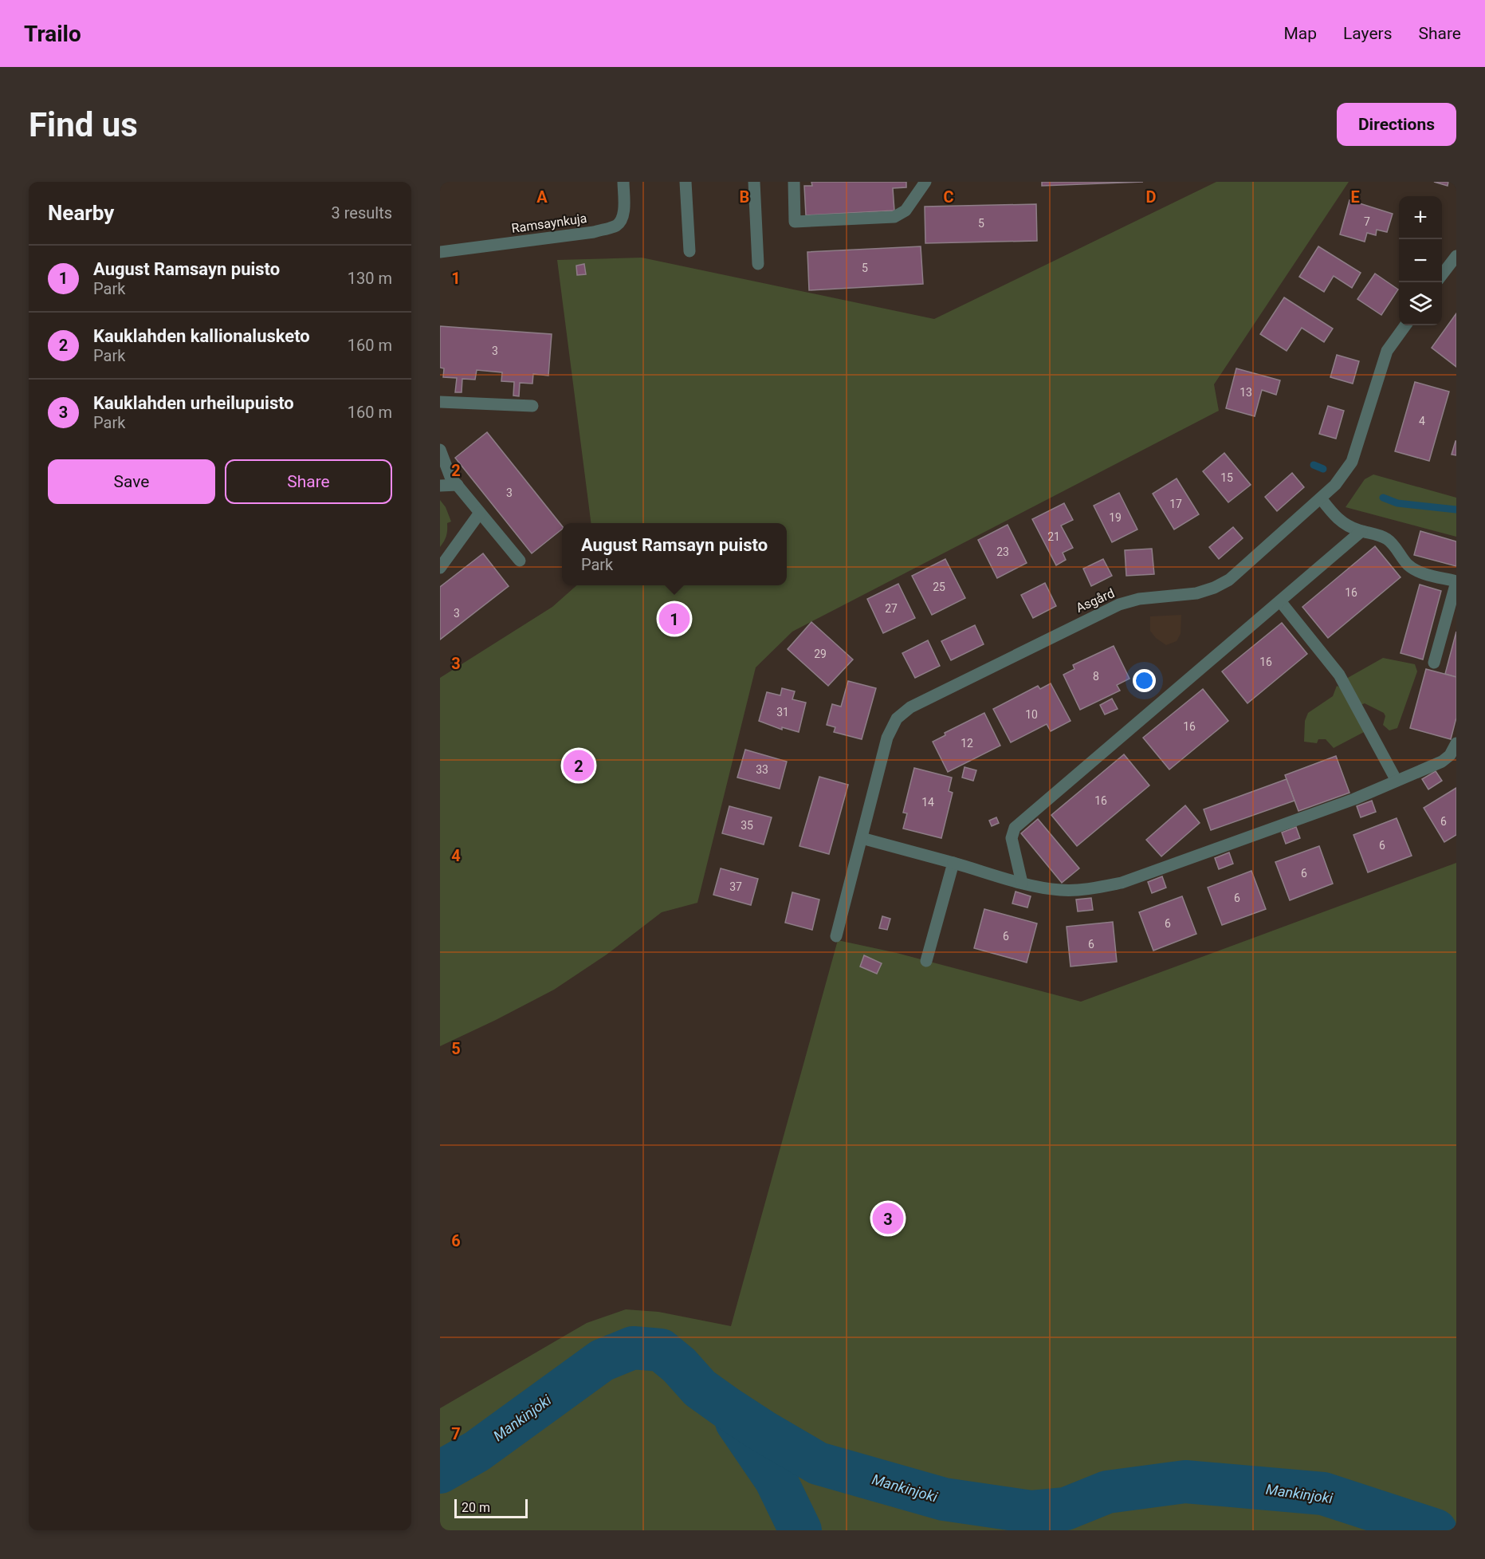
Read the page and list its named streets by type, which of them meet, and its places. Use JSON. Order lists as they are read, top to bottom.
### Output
{
  "streets": {
    "street": ["Ramsaynkuja", "Asgård"]
  },
  "water": ["Mankinjoki"],
  "house_numbers": [
    "7",
    "5",
    "5",
    "3",
    "13",
    "4",
    "15",
    "3",
    "17",
    "19",
    "21",
    "23",
    "25",
    "16",
    "27",
    "3",
    "29",
    "16",
    "8",
    "31",
    "10",
    "16",
    "12",
    "33",
    "16",
    "14",
    "6",
    "35",
    "6",
    "6",
    "37",
    "6",
    "6",
    "6",
    "6"
  ],
  "scale_bar": "20 m",
  "page": {
    "header": "Trailo",
    "nav": ["Map", "Layers", "Share"],
    "buttons": [
      "Directions",
      ["Save", "Share"]
    ],
    "title": "Find us",
    "heading": ["Nearby", "3 results"],
    "map_buttons": ["+", "−"],
    "list": [
      {
        "mark": "1",
        "name": "August Ramsayn puisto",
        "note": "Park",
        "value": "130 m"
      },
      {
        "mark": "2",
        "name": "Kauklahden kallionalusketo",
        "note": "Park",
        "value": "160 m"
      },
      {
        "mark": "3",
        "name": "Kauklahden urheilupuisto",
        "note": "Park",
        "value": "160 m"
      }
    ],
    "popup": ["August Ramsayn puisto", "Park"],
    "pins": ["1", "2", "3"],
    "scale": "20 m"
  },
  "grid": {
    "columns": [
      "A",
      "B",
      "C",
      "D",
      "E"
    ],
    "rows": [
      "1",
      "2",
      "3",
      "4",
      "5",
      "6",
      "7"
    ]
  }
}
